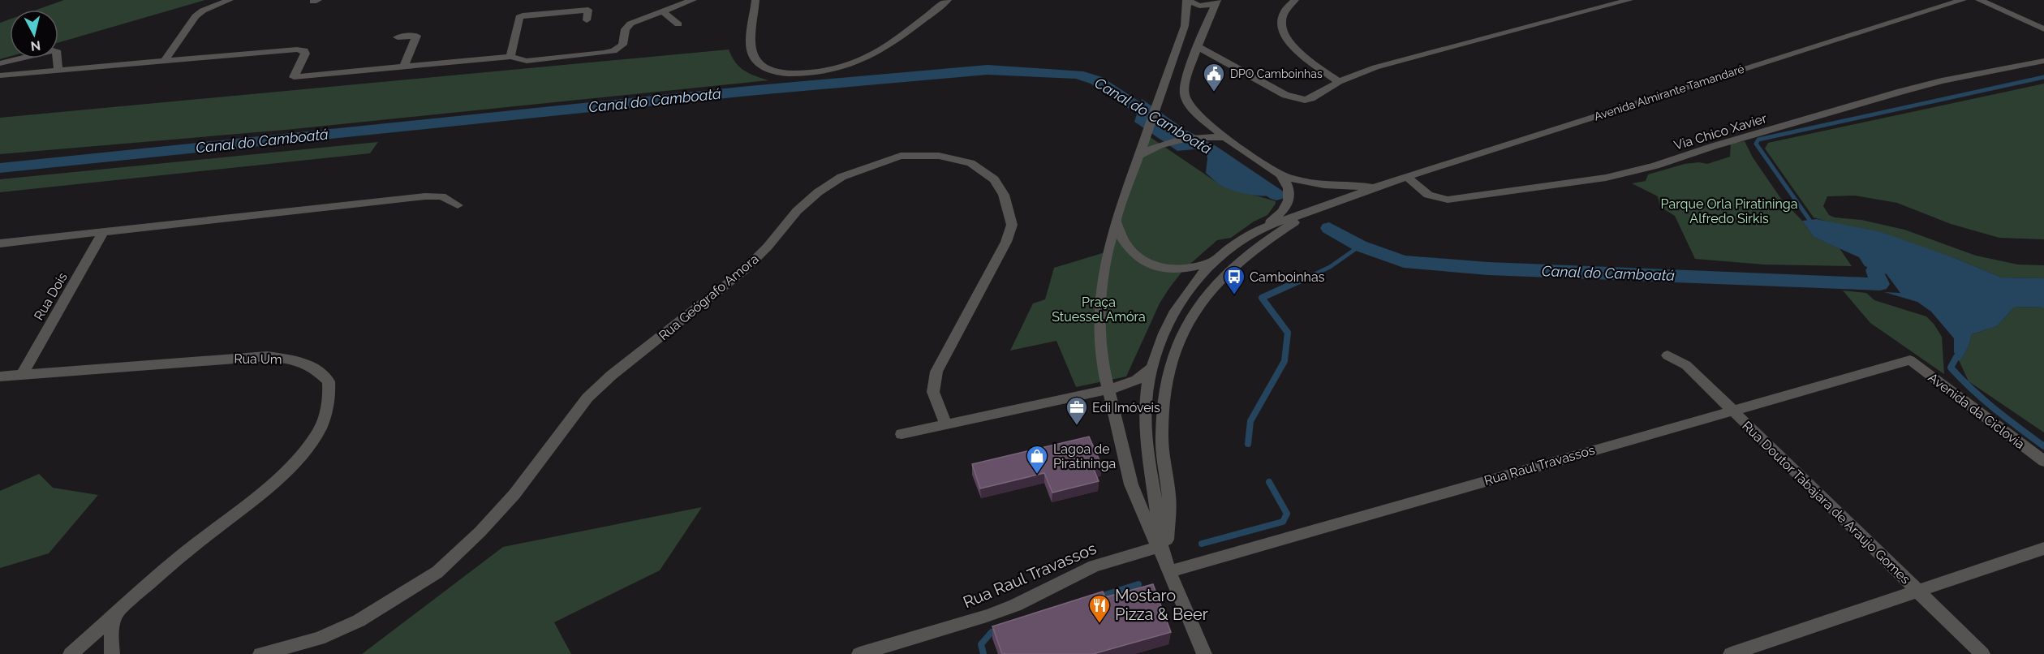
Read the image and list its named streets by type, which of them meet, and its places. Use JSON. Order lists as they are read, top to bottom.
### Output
{
  "streets": {
    "street": [
      "Avenida Almirante Tamandaré",
      "Via Chico Xavier",
      "Rua Dois",
      "Rua Geógrafo Amora",
      "Rua Um",
      "Avenida da Ciclovia",
      "Rua Raul Travassos",
      "Rua Doutor Tabajara de Araujo Gomes"
    ]
  },
  "crossings": [
    ["Avenida Almirante Tamandaré", "Via Chico Xavier"],
    ["Avenida Almirante Tamandaré", "Rua Raul Travassos"],
    ["Rua Dois", "Rua Um"],
    ["Avenida da Ciclovia", "Rua Raul Travassos"],
    ["Rua Raul Travassos", "Rua Doutor Tabajara de Araujo Gomes"]
  ],
  "water": ["Canal do Camboatá"],
  "parks": ["Parque Orla Piratininga Alfredo Sirkis", "Praça Stuessel Amóra"],
  "places": {
    "public building": ["DPO Camboinhas"],
    "bus stop": ["Camboinhas"],
    "office": ["Edi Imóveis"],
    "shop": ["Lagoa de Piratininga"],
    "restaurant": ["Mostaro Pizza & Beer"]
  },
  "north": "bottom"
}
